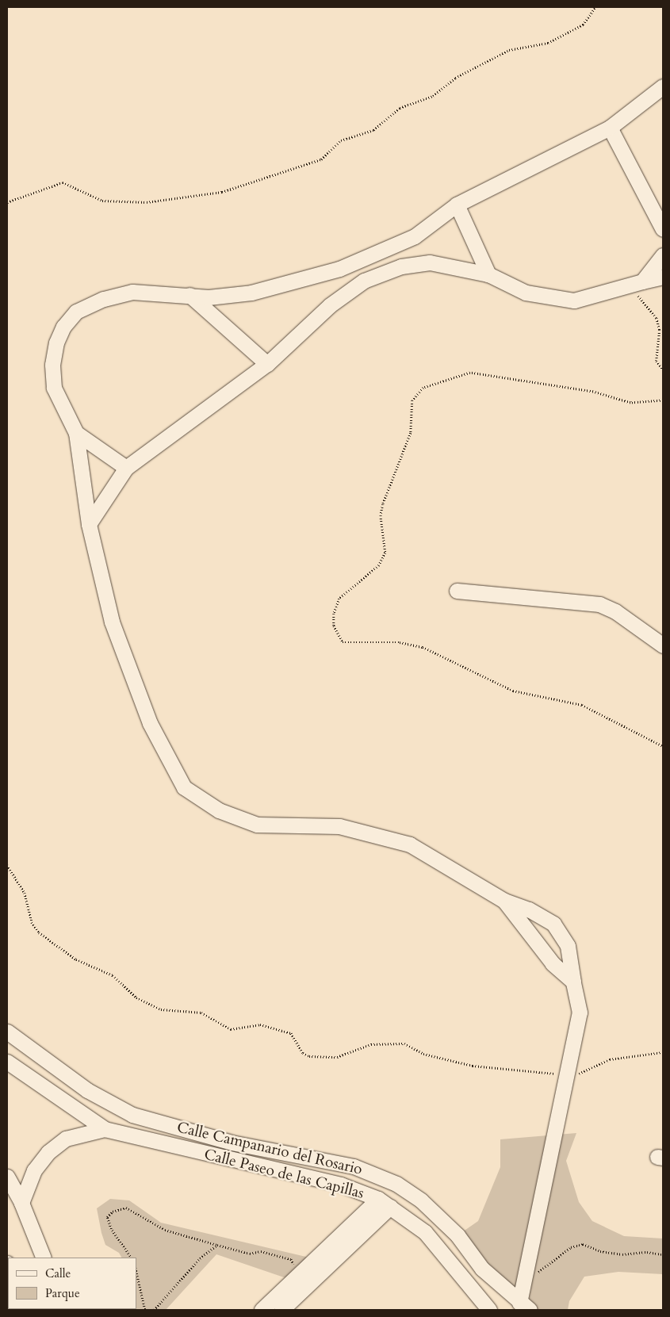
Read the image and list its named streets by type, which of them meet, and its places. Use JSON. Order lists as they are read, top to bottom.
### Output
{
  "streets": {
    "street": ["Calle Campanario del Rosario", "Calle Paseo de las Capillas"]
  },
  "legend": ["Calle", "Parque"]
}
